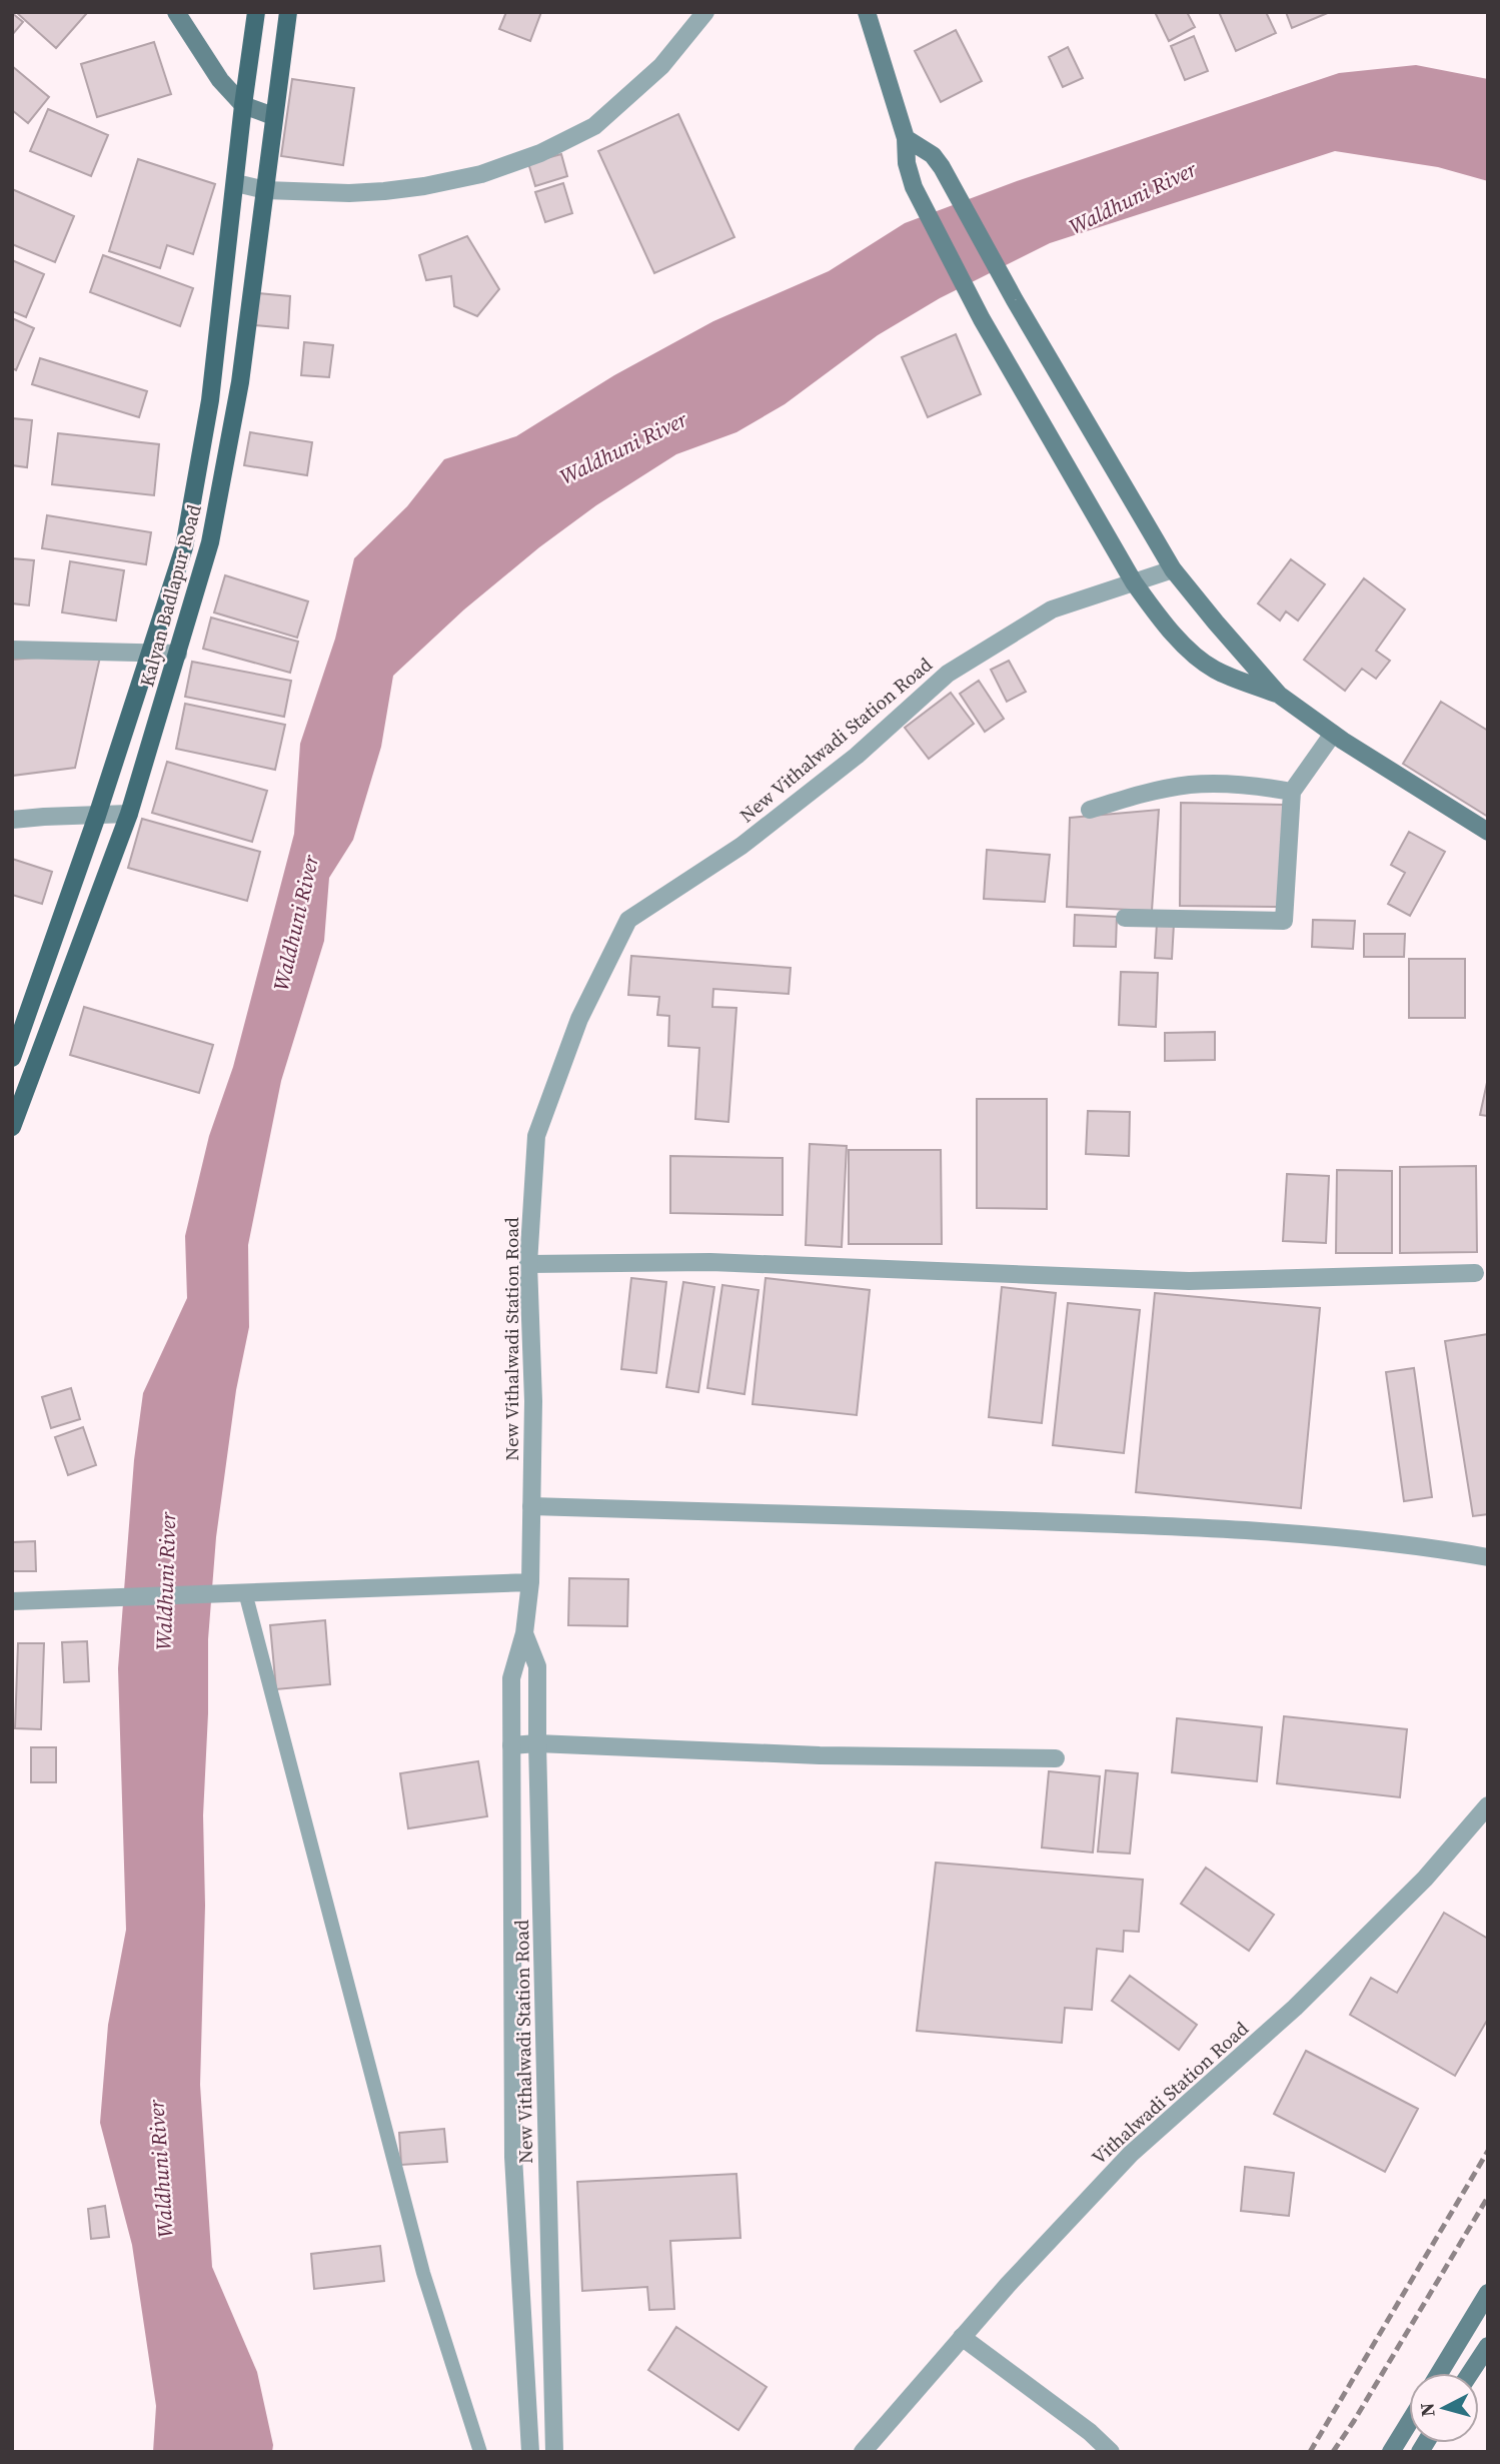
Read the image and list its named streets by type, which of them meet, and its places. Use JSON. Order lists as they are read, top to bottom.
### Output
{
  "streets": {
    "main road": ["Kalyan Badlapur Road"],
    "street": ["New Vithalwadi Station Road", "Vithalwadi Station Road"]
  },
  "water": ["Waldhuni River"],
  "north": "left"
}
